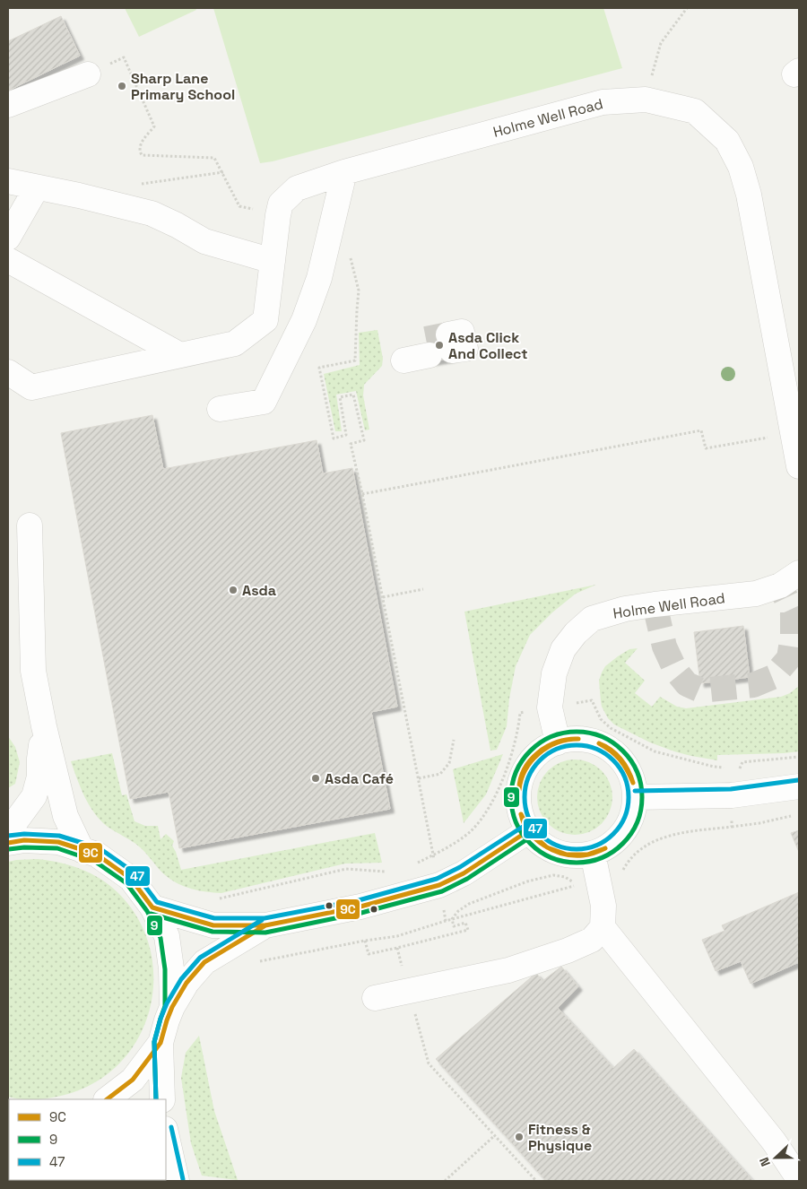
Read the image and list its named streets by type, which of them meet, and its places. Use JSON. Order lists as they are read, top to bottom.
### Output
{
  "streets": {
    "street": ["Holme Well Road"]
  },
  "places": [
    "Sharp Lane Primary School",
    "Asda Click And Collect",
    "Asda",
    "Asda Café",
    "Fitness & Physique"
  ],
  "lines": ["transit line 9", "transit line 9C", "transit line 47"],
  "legend": ["9C", "9", "47"],
  "north": "left"
}
